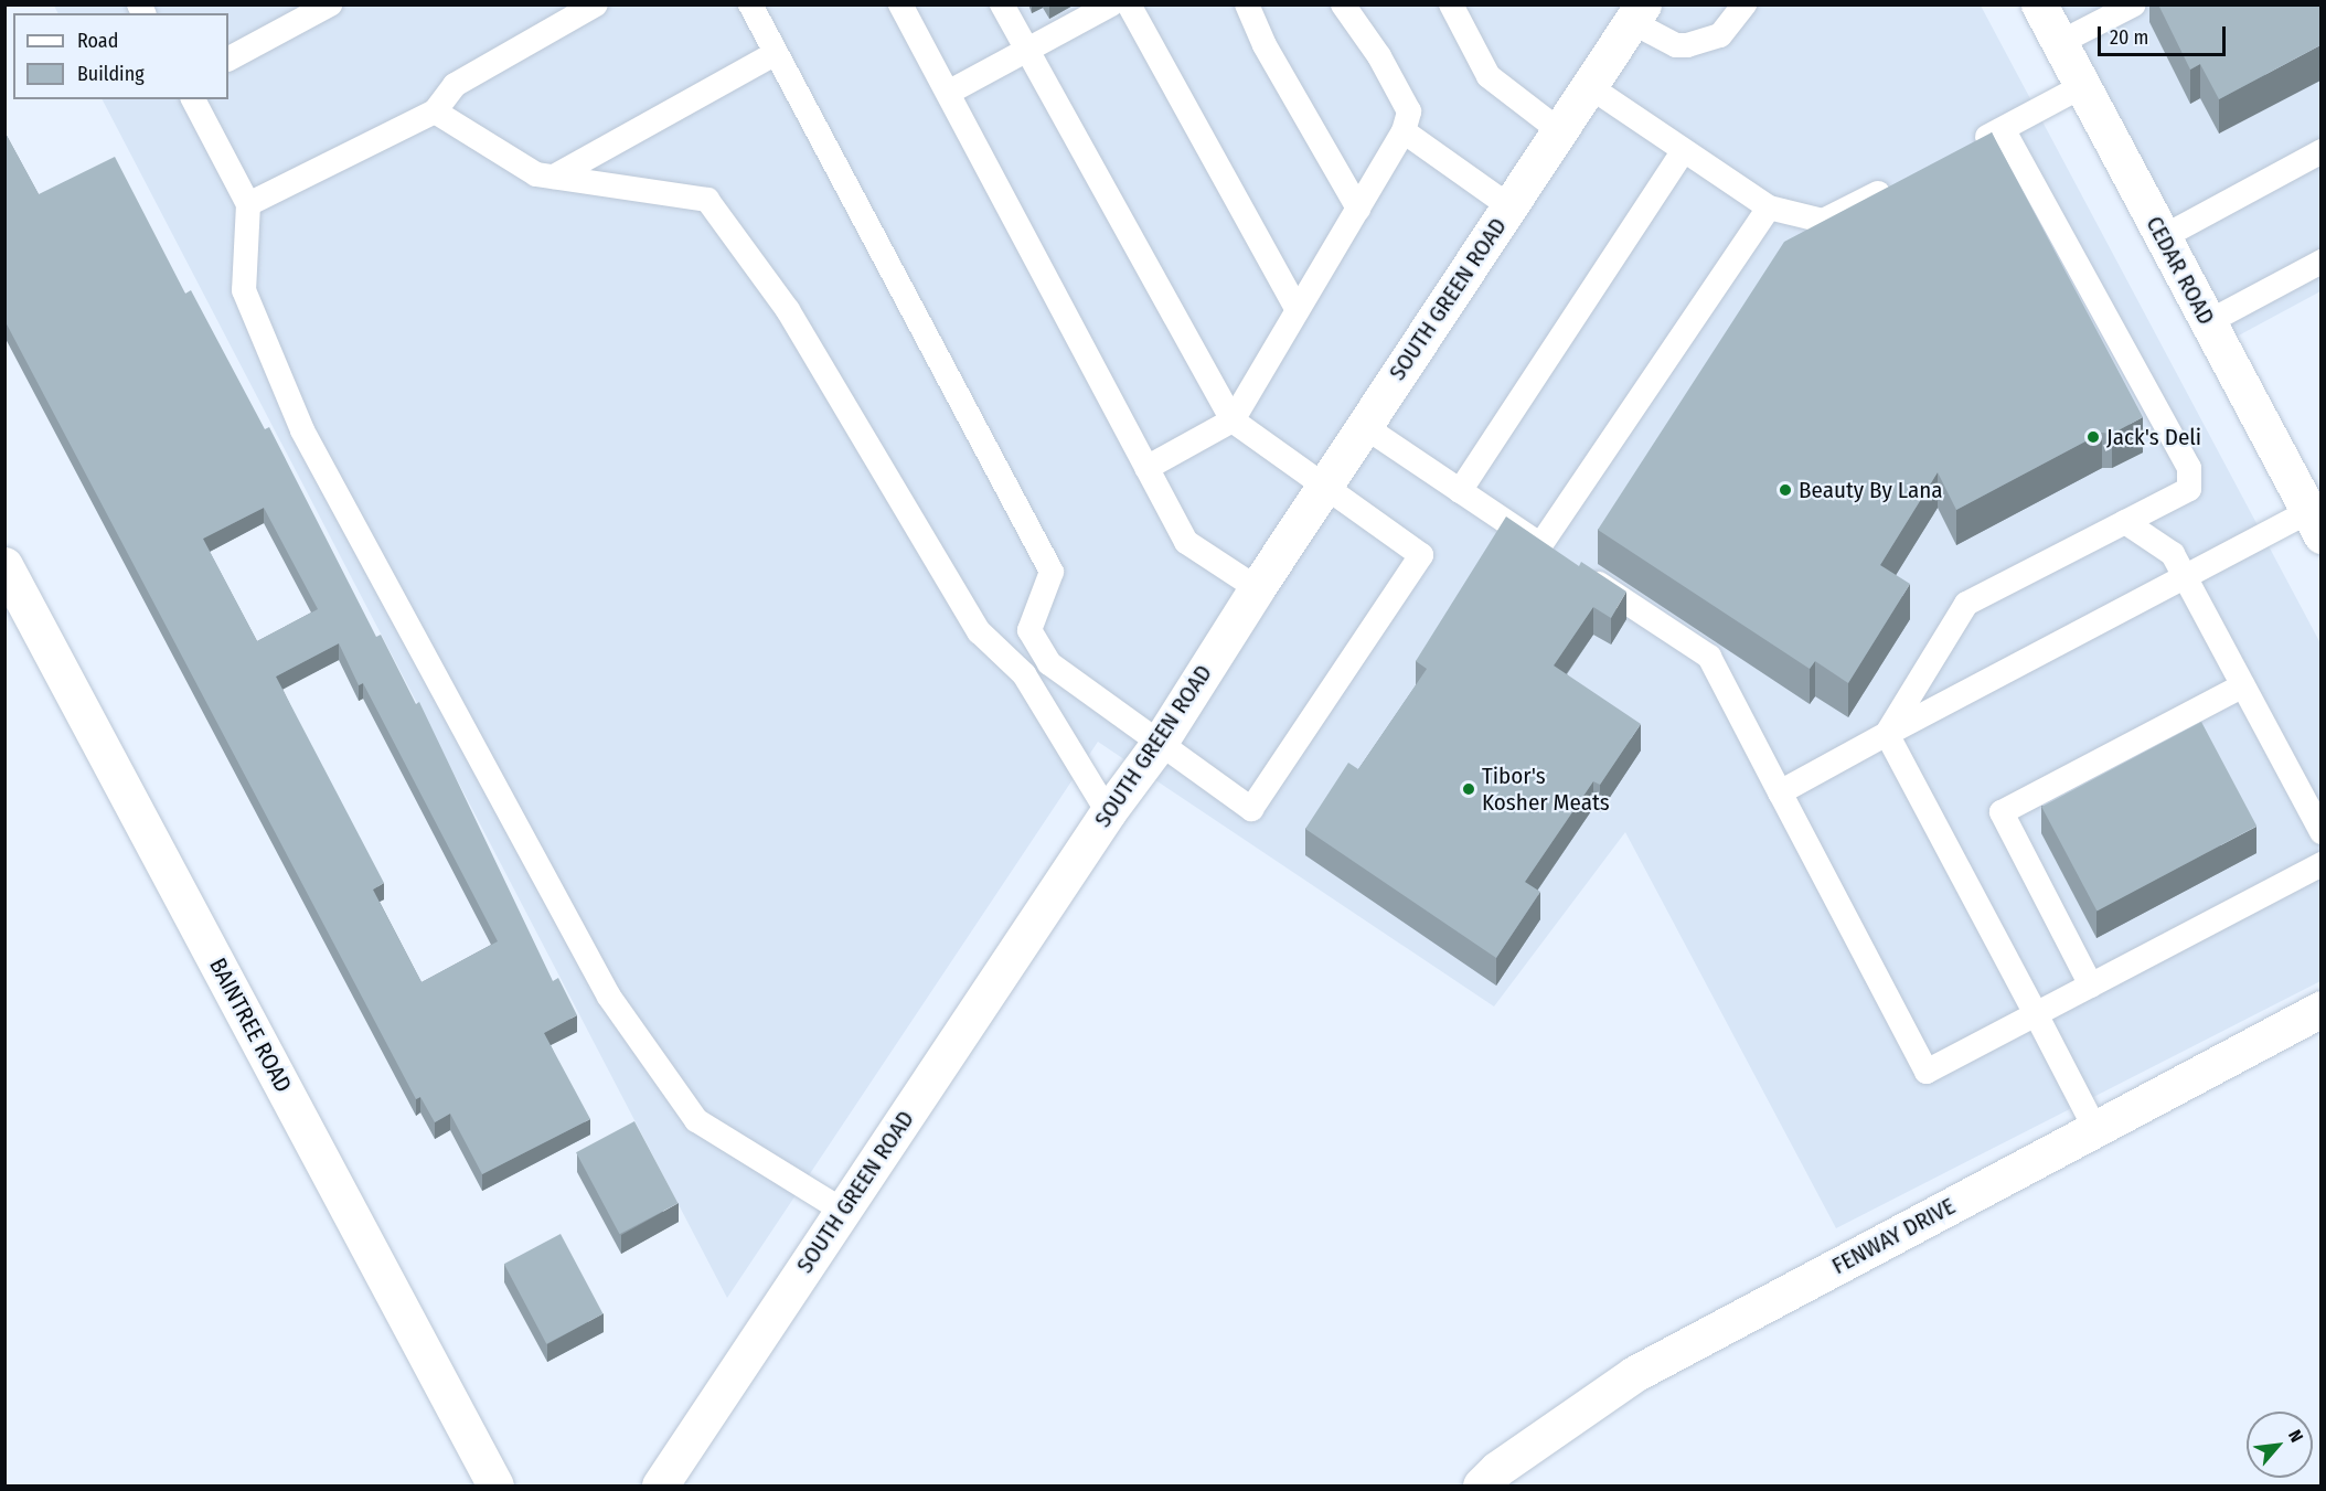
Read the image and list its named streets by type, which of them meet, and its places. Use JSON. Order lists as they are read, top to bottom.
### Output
{
  "streets": {
    "main road": [
      "CEDAR ROAD",
      "SOUTH GREEN ROAD",
      "BAINTREE ROAD",
      "FENWAY DRIVE"
    ]
  },
  "places": ["Jack's Deli", "Beauty By Lana", "Tibor's Kosher Meats"],
  "legend": ["Road", "Building"],
  "scale_bar": "20 m",
  "north": "top right"
}
